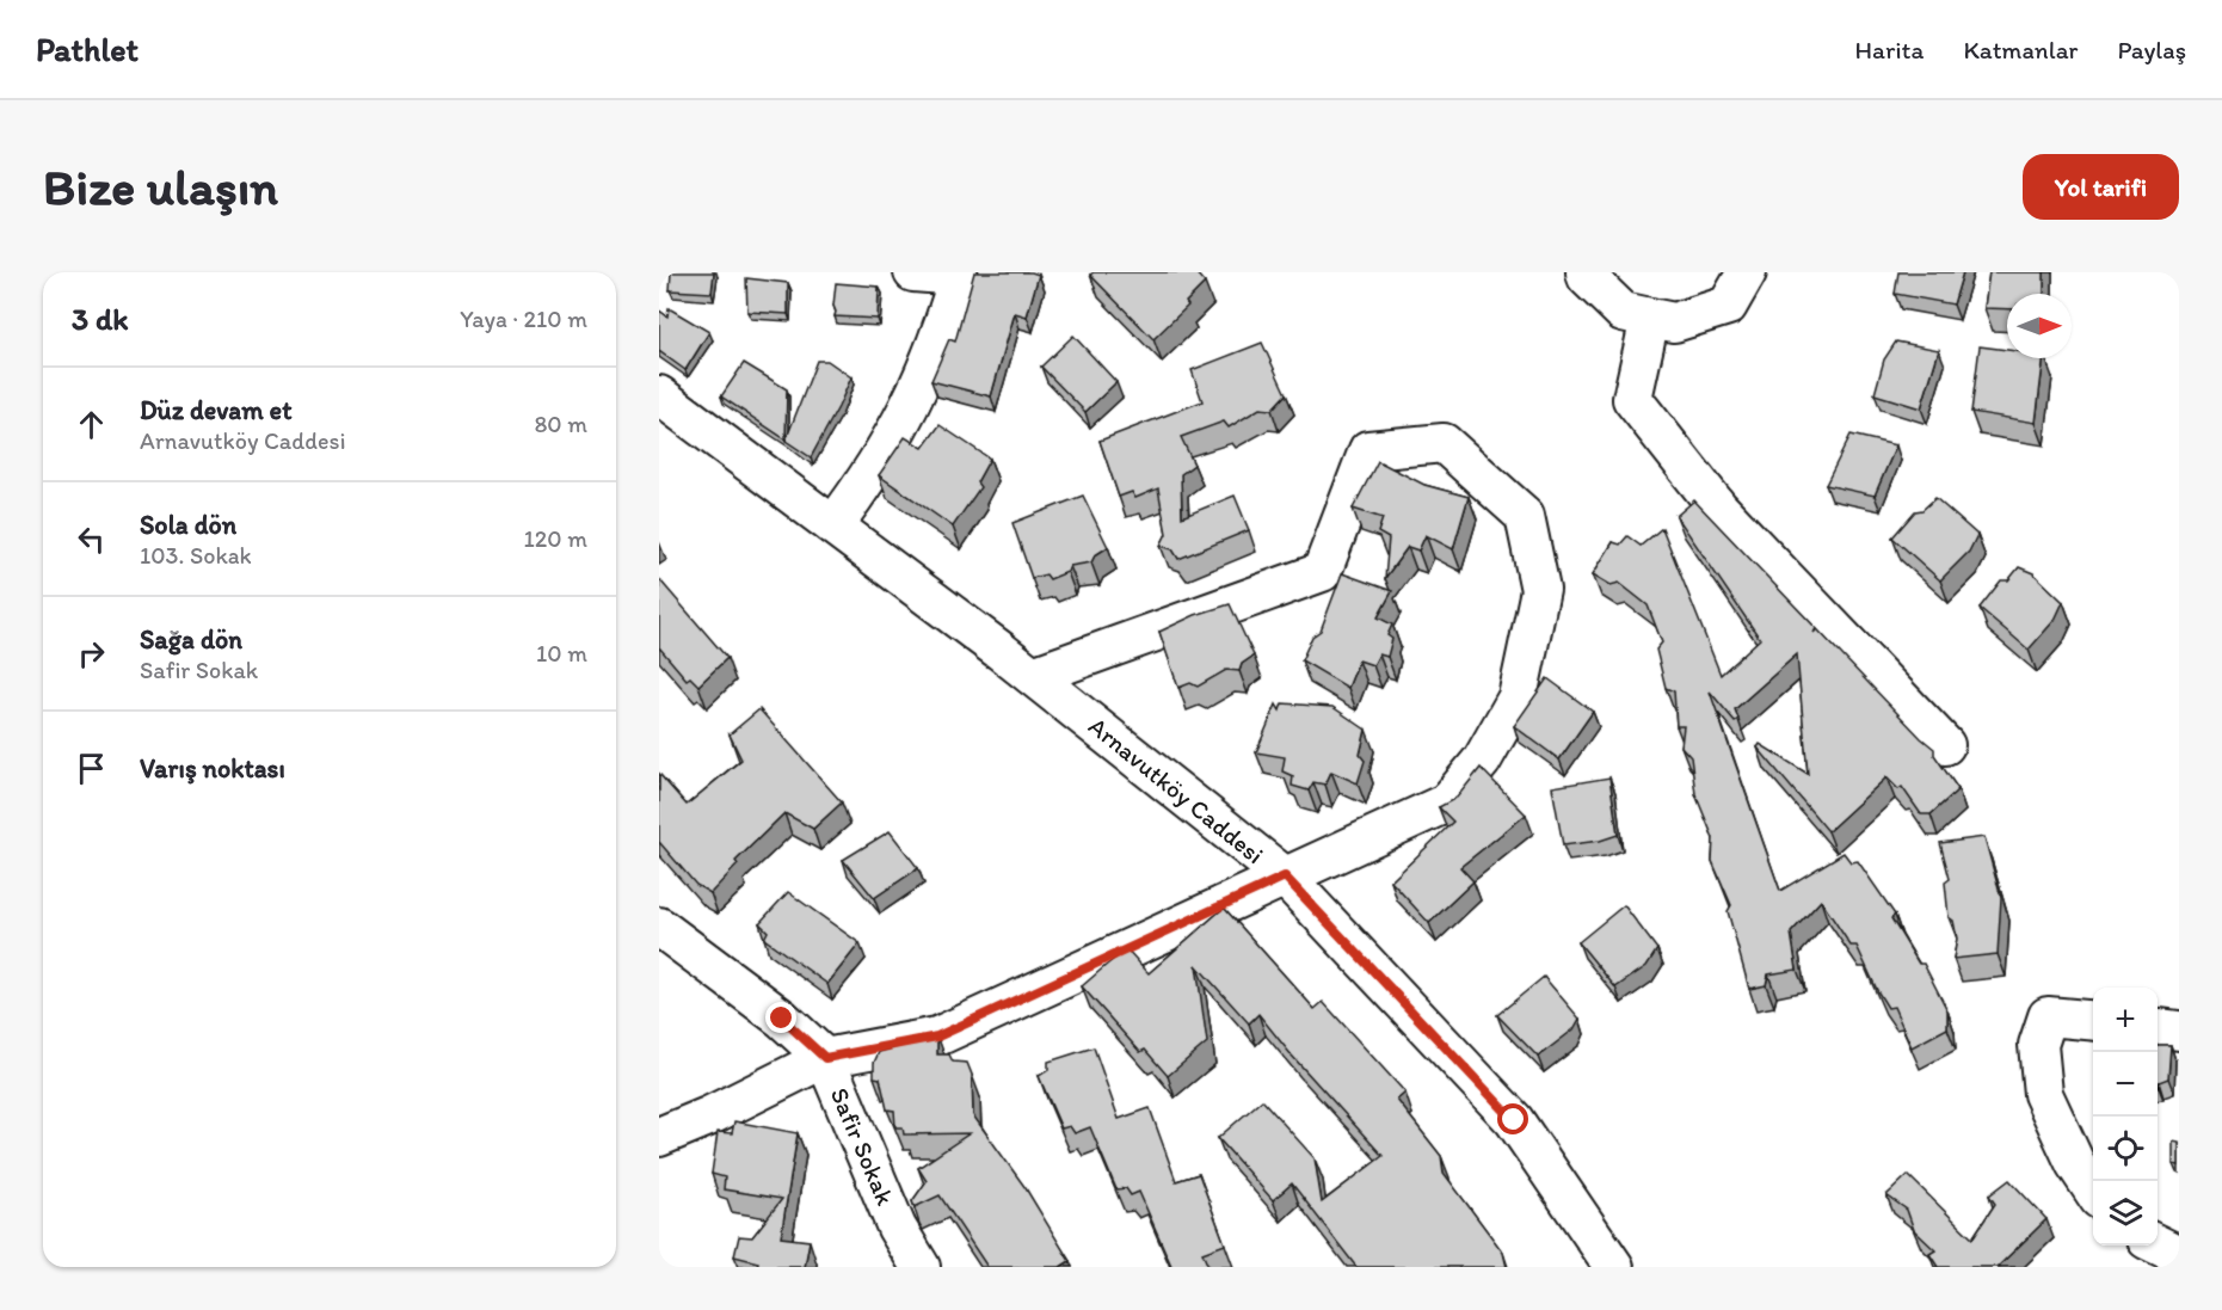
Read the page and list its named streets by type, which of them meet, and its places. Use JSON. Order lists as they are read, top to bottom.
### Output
{
  "streets": {
    "street": ["Arnavutköy Caddesi", "Safir Sokak"]
  },
  "north": "right",
  "page": {
    "header": "Pathlet",
    "nav": ["Harita", "Katmanlar", "Paylaş"],
    "buttons": "Yol tarifi",
    "title": "Bize ulaşın",
    "heading": ["3 dk", "Yaya · 210 m"],
    "list": [
      ["Düz devam et", "Arnavutköy Caddesi", "80 m"],
      ["Sola dön", "103. Sokak", "120 m"],
      ["Sağa dön", "Safir Sokak", "10 m"],
      "Varış noktası"
    ],
    "map_buttons": ["+", "−"]
  }
}
